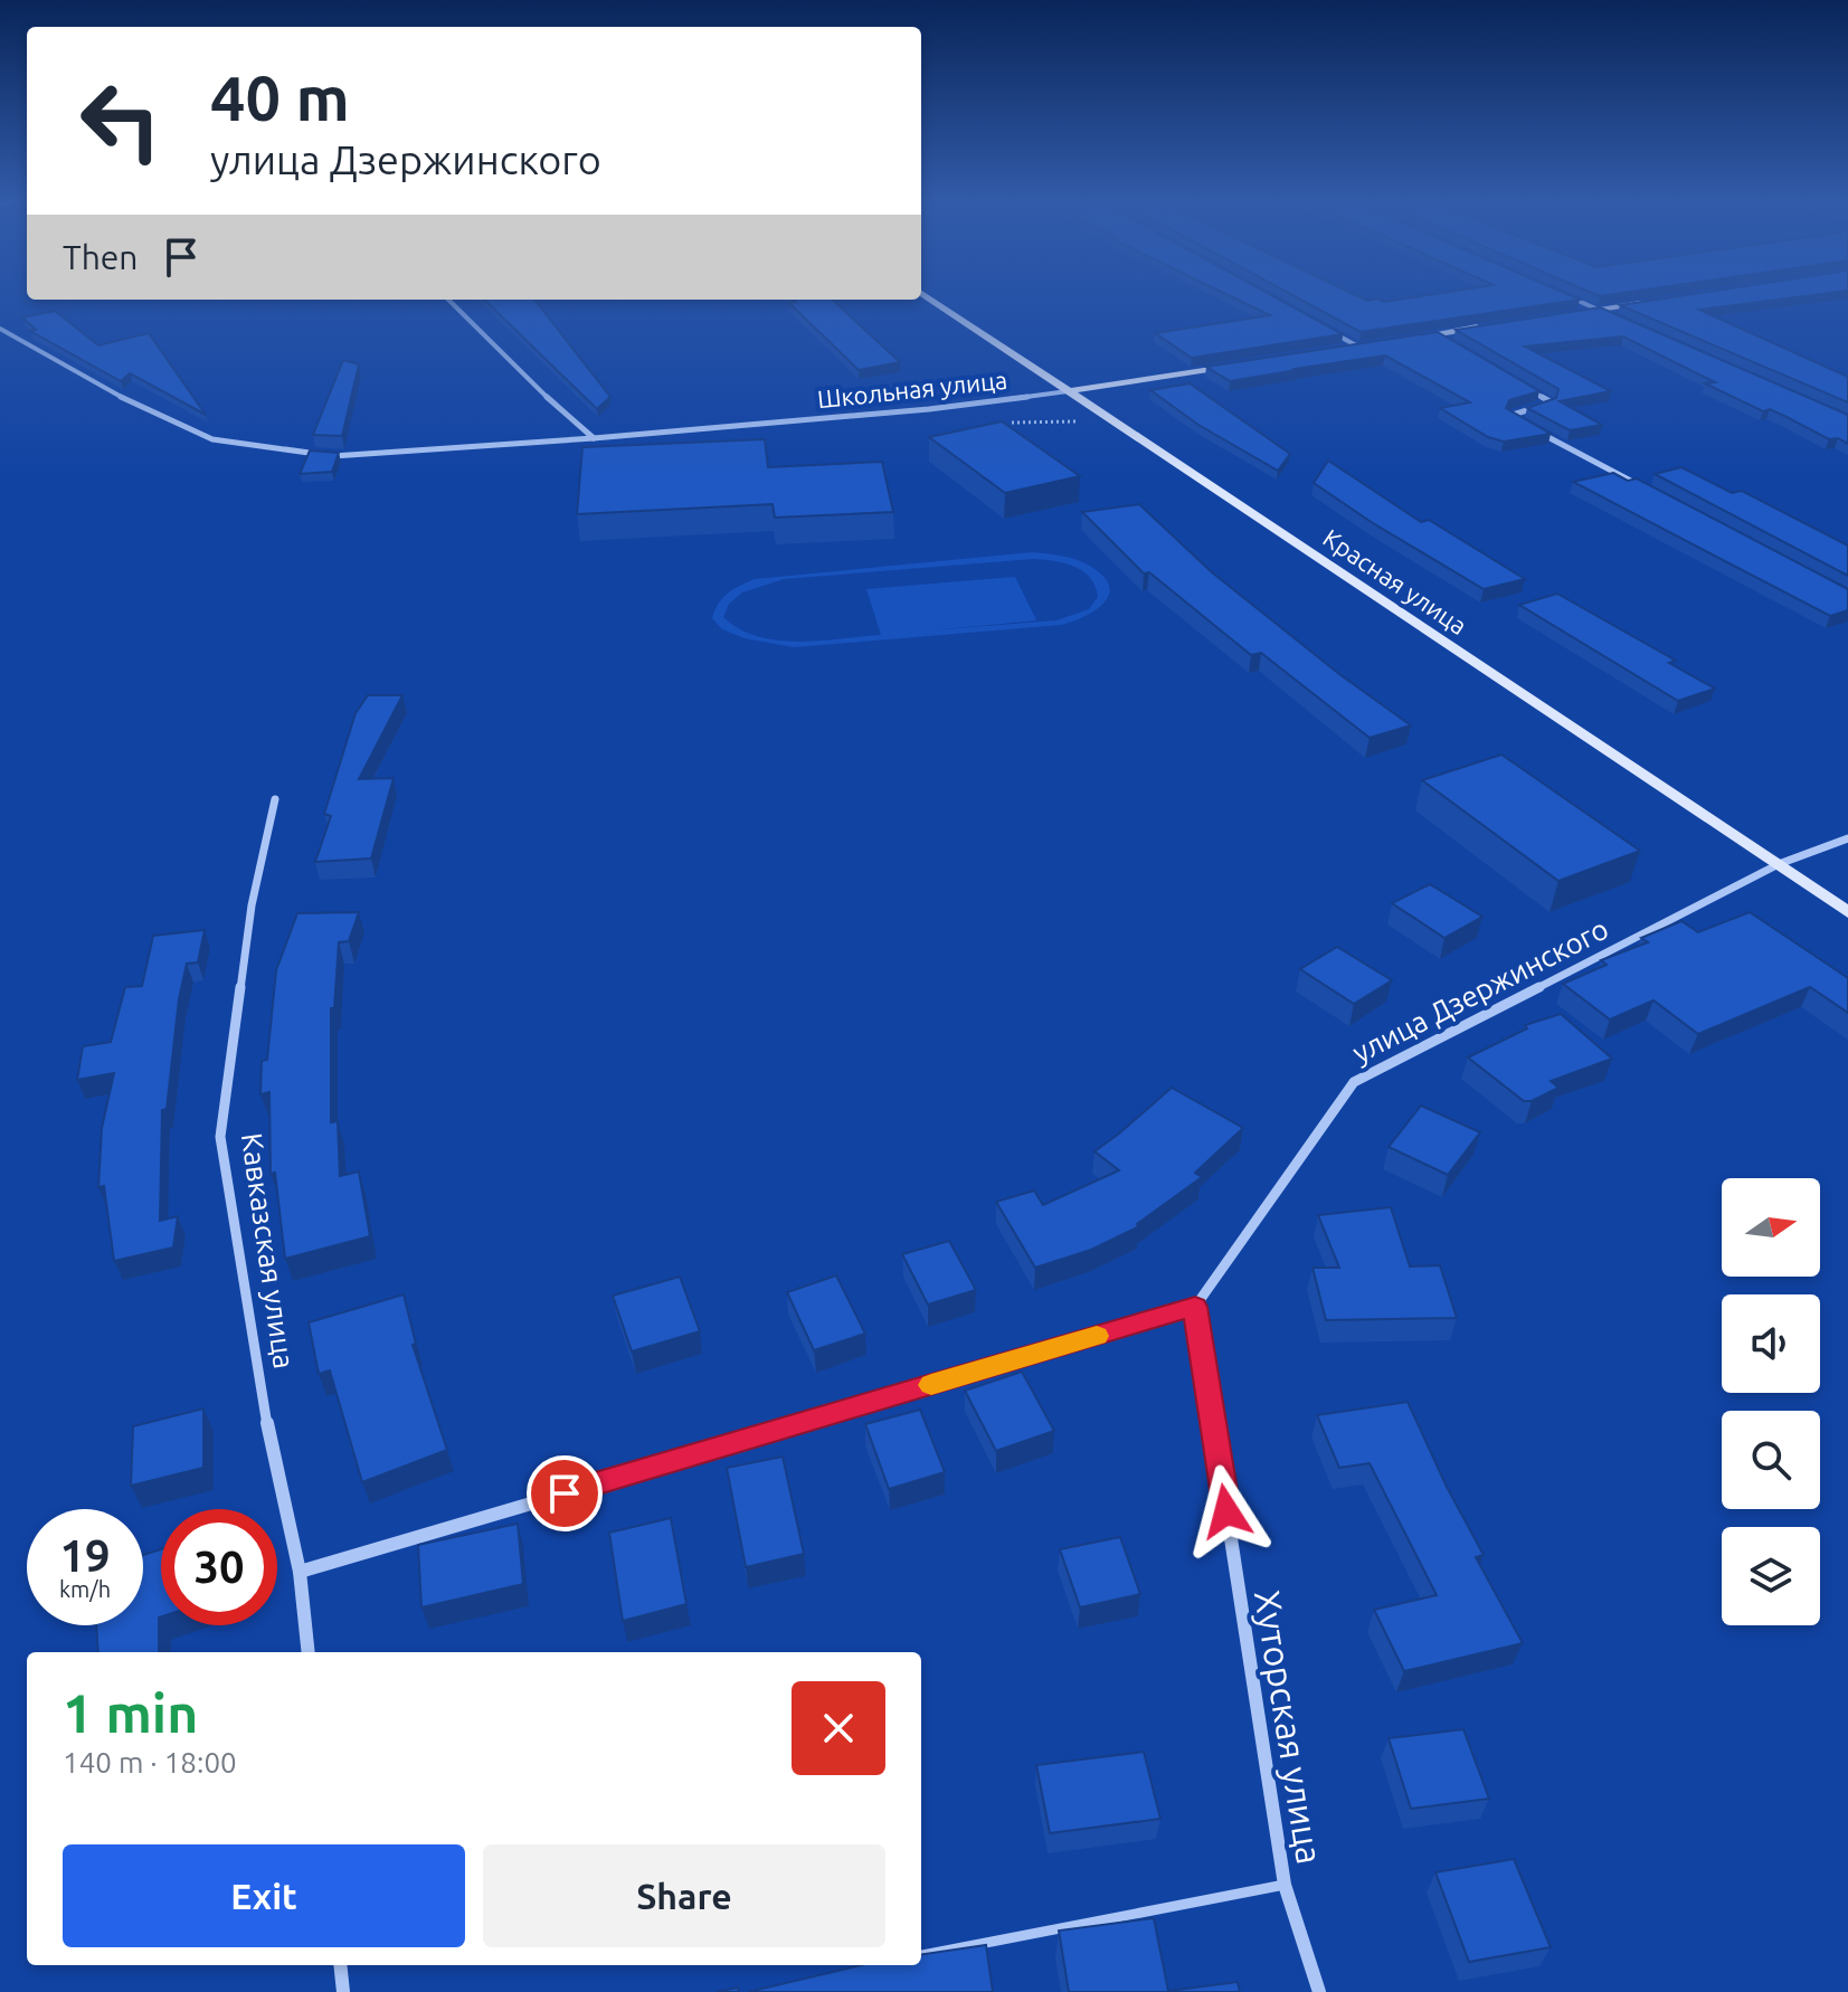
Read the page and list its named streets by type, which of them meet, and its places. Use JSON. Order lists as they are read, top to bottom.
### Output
{
  "streets": {
    "main road": ["Школьная улица", "Красная улица"],
    "street": ["улица Дзержинского", "Кавказская улица", "Хуторская улица"]
  },
  "crossings": [
    ["Школьная улица", "Красная улица"],
    ["Красная улица", "улица Дзержинского"],
    ["улица Дзержинского", "Хуторская улица"]
  ],
  "north": "right",
  "page": {
    "turn": ["40 m", "улица Дзержинского"],
    "then": "Then",
    "speed": "19 km/h",
    "limit": "30",
    "heading": ["1 min", "140 m · 18:00"],
    "buttons": ["Exit", "Share"]
  }
}
